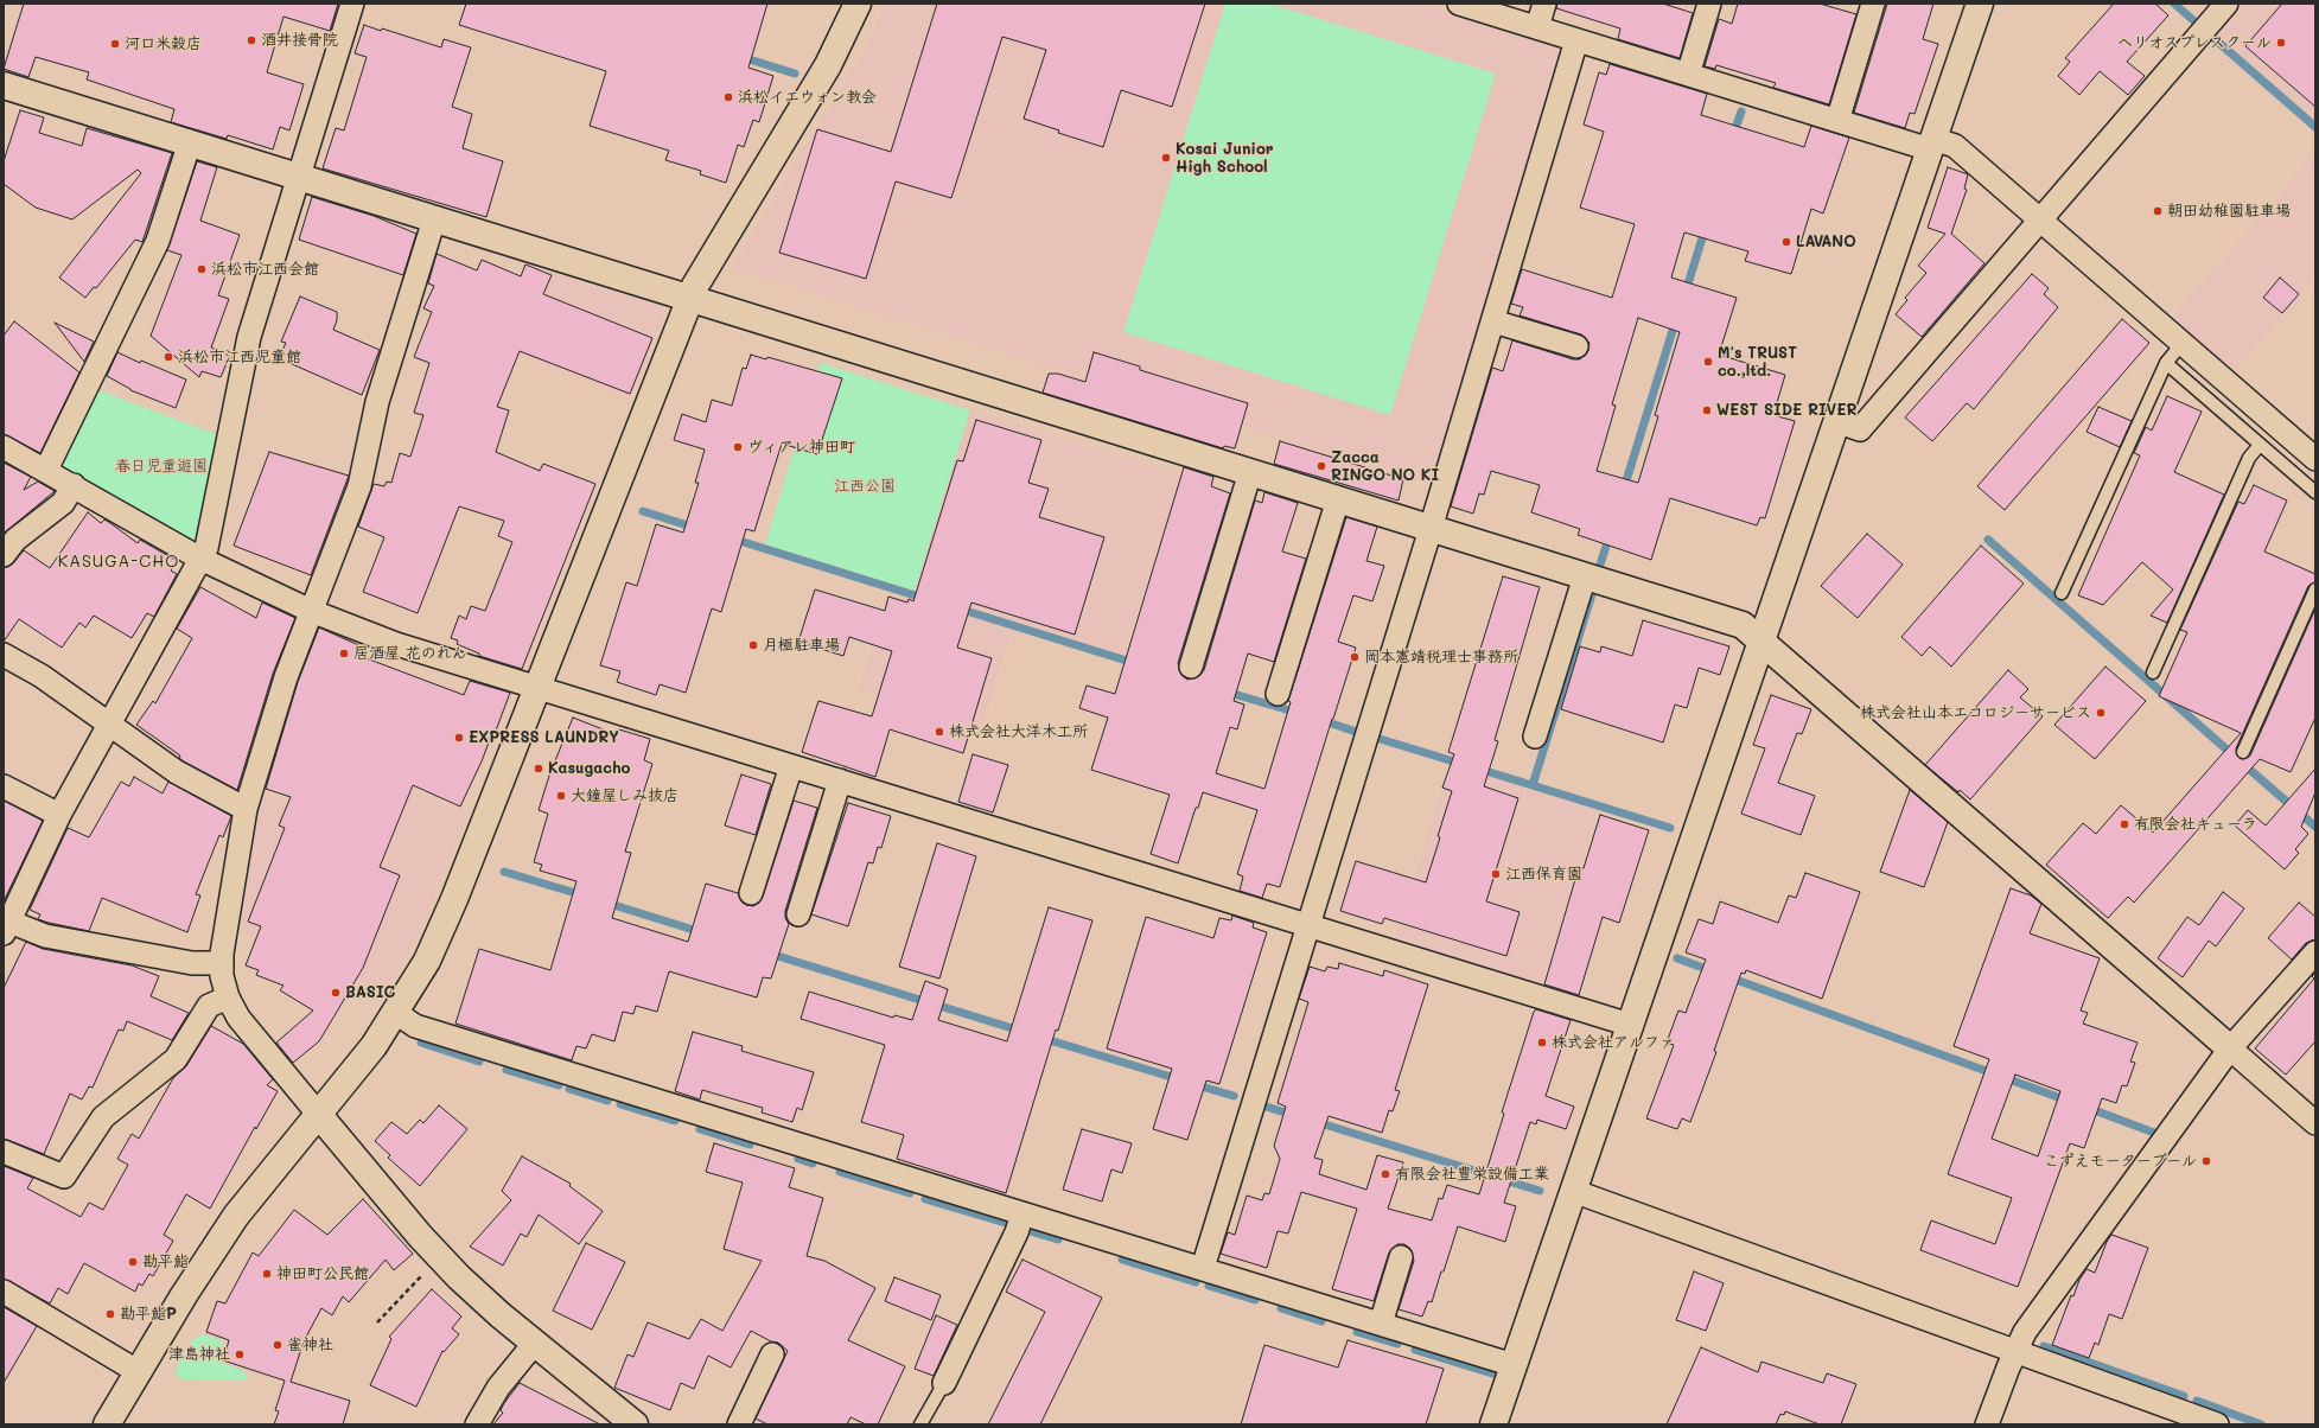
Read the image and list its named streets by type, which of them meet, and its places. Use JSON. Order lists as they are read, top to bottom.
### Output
{
  "districts": ["KASUGA-CHO"],
  "parks": ["春日児童遊園", "江西公園"],
  "places": [
    "酒井接骨院",
    "ヘリオスプレスクール",
    "河口米穀店",
    "浜松イエウォン教会",
    "Kosai Junior High School",
    "朝田幼稚園駐車場",
    "LAVANO",
    "浜松市江西会館",
    "浜松市江西児童館",
    "M's TRUST co.,ltd.",
    "WEST SIDE RIVER",
    "ヴィアレ神田町",
    "Zacca RINGO NO KI",
    "月極駐車場",
    "居酒屋 花のれん",
    "岡本憲靖税理士事務所",
    "株式会社山本エコロジーサービス",
    "株式会社大洋木工所",
    "EXPRESS LAUNDRY",
    "Kasugacho",
    "大鐘屋しみ抜店",
    "有限会社キューラ",
    "江西保育園",
    "BASIC",
    "株式会社アルファ",
    "こずえモータープール",
    "有限会社豊栄設備工業",
    "勘平鮨",
    "神田町公民館",
    "勘平鮨P",
    "雀神社",
    "津島神社"
  ]
}
